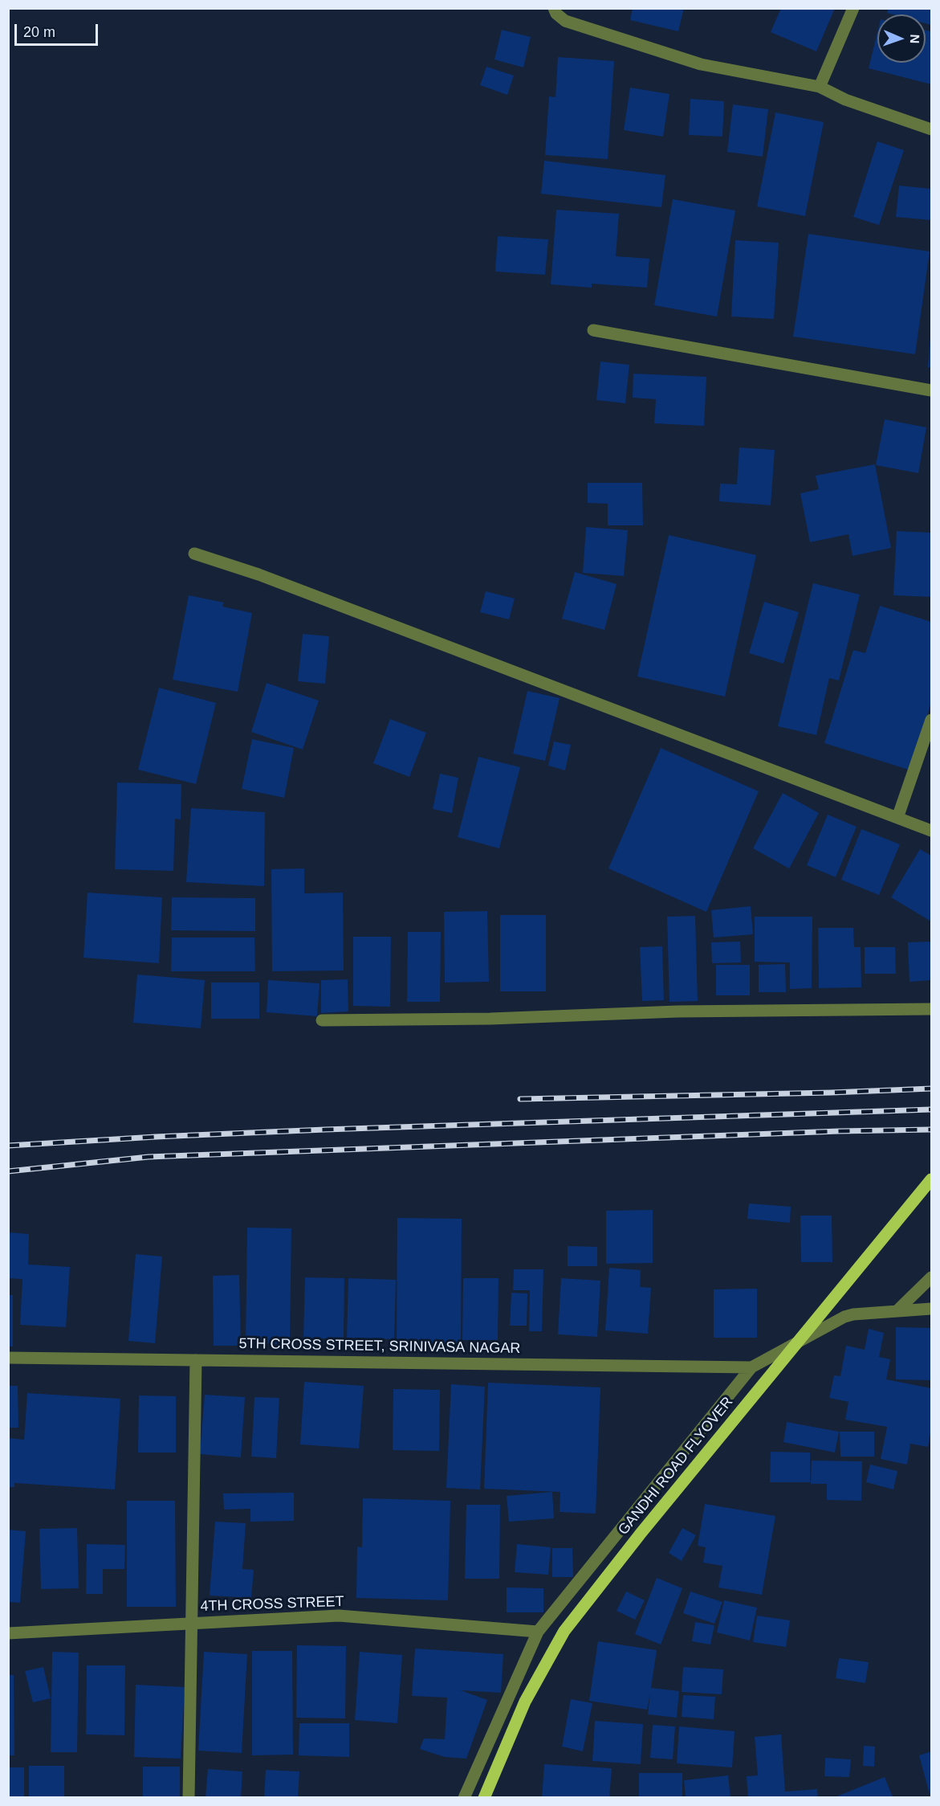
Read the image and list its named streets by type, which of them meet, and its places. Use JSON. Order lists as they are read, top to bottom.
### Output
{
  "streets": {
    "main road": ["GANDHI ROAD FLYOVER"],
    "street": ["5TH CROSS STREET, SRINIVASA NAGAR", "4TH CROSS STREET"]
  },
  "scale_bar": "20 m",
  "north": "right"
}
